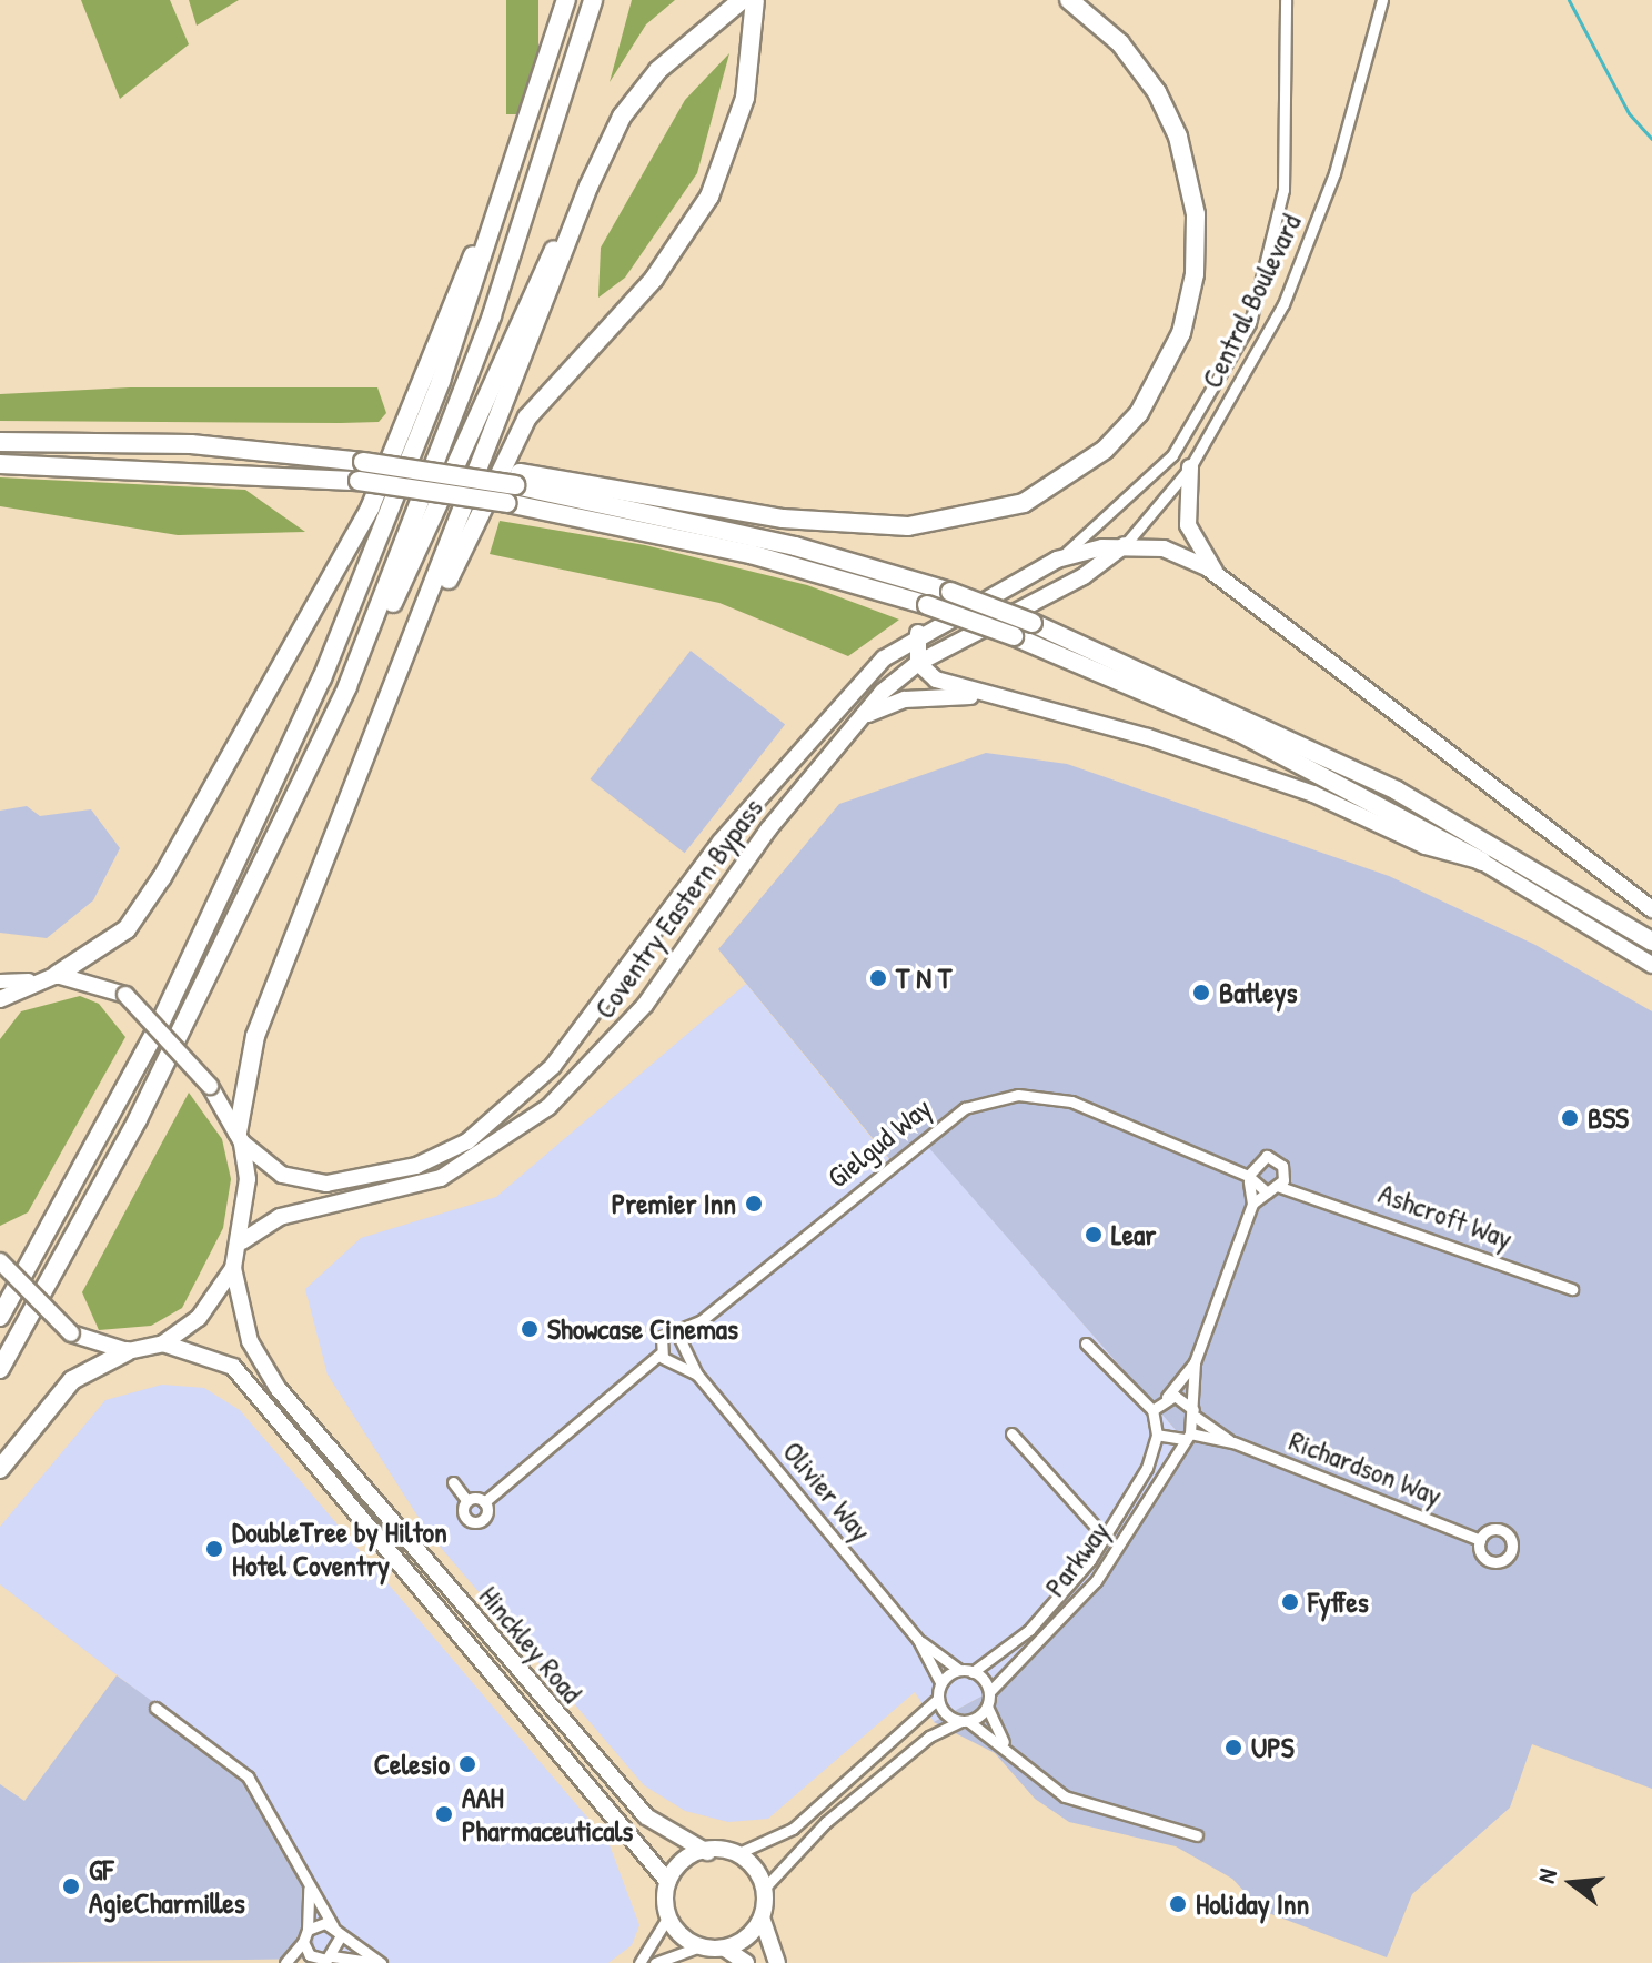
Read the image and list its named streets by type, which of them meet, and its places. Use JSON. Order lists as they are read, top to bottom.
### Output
{
  "streets": {
    "highway": ["Coventry Eastern Bypass", "Hinckley Road"],
    "street": [
      "Central Boulevard",
      "Gielgud Way",
      "Ashcroft Way",
      "Richardson Way",
      "Olivier Way",
      "Parkway"
    ]
  },
  "crossings": [
    ["Central Boulevard", "Coventry Eastern Bypass"],
    ["Gielgud Way", "Ashcroft Way"],
    ["Gielgud Way", "Olivier Way"],
    ["Richardson Way", "Parkway"],
    ["Olivier Way", "Parkway"]
  ],
  "places": [
    "T N T",
    "Batleys",
    "BSS",
    "Premier Inn",
    "Lear",
    "Showcase Cinemas",
    "DoubleTree by Hilton Hotel Coventry",
    "Fyffes",
    "UPS",
    "Celesio",
    "AAH Pharmaceuticals",
    "GF AgieCharmilles",
    "Holiday Inn"
  ],
  "north": "left"
}
